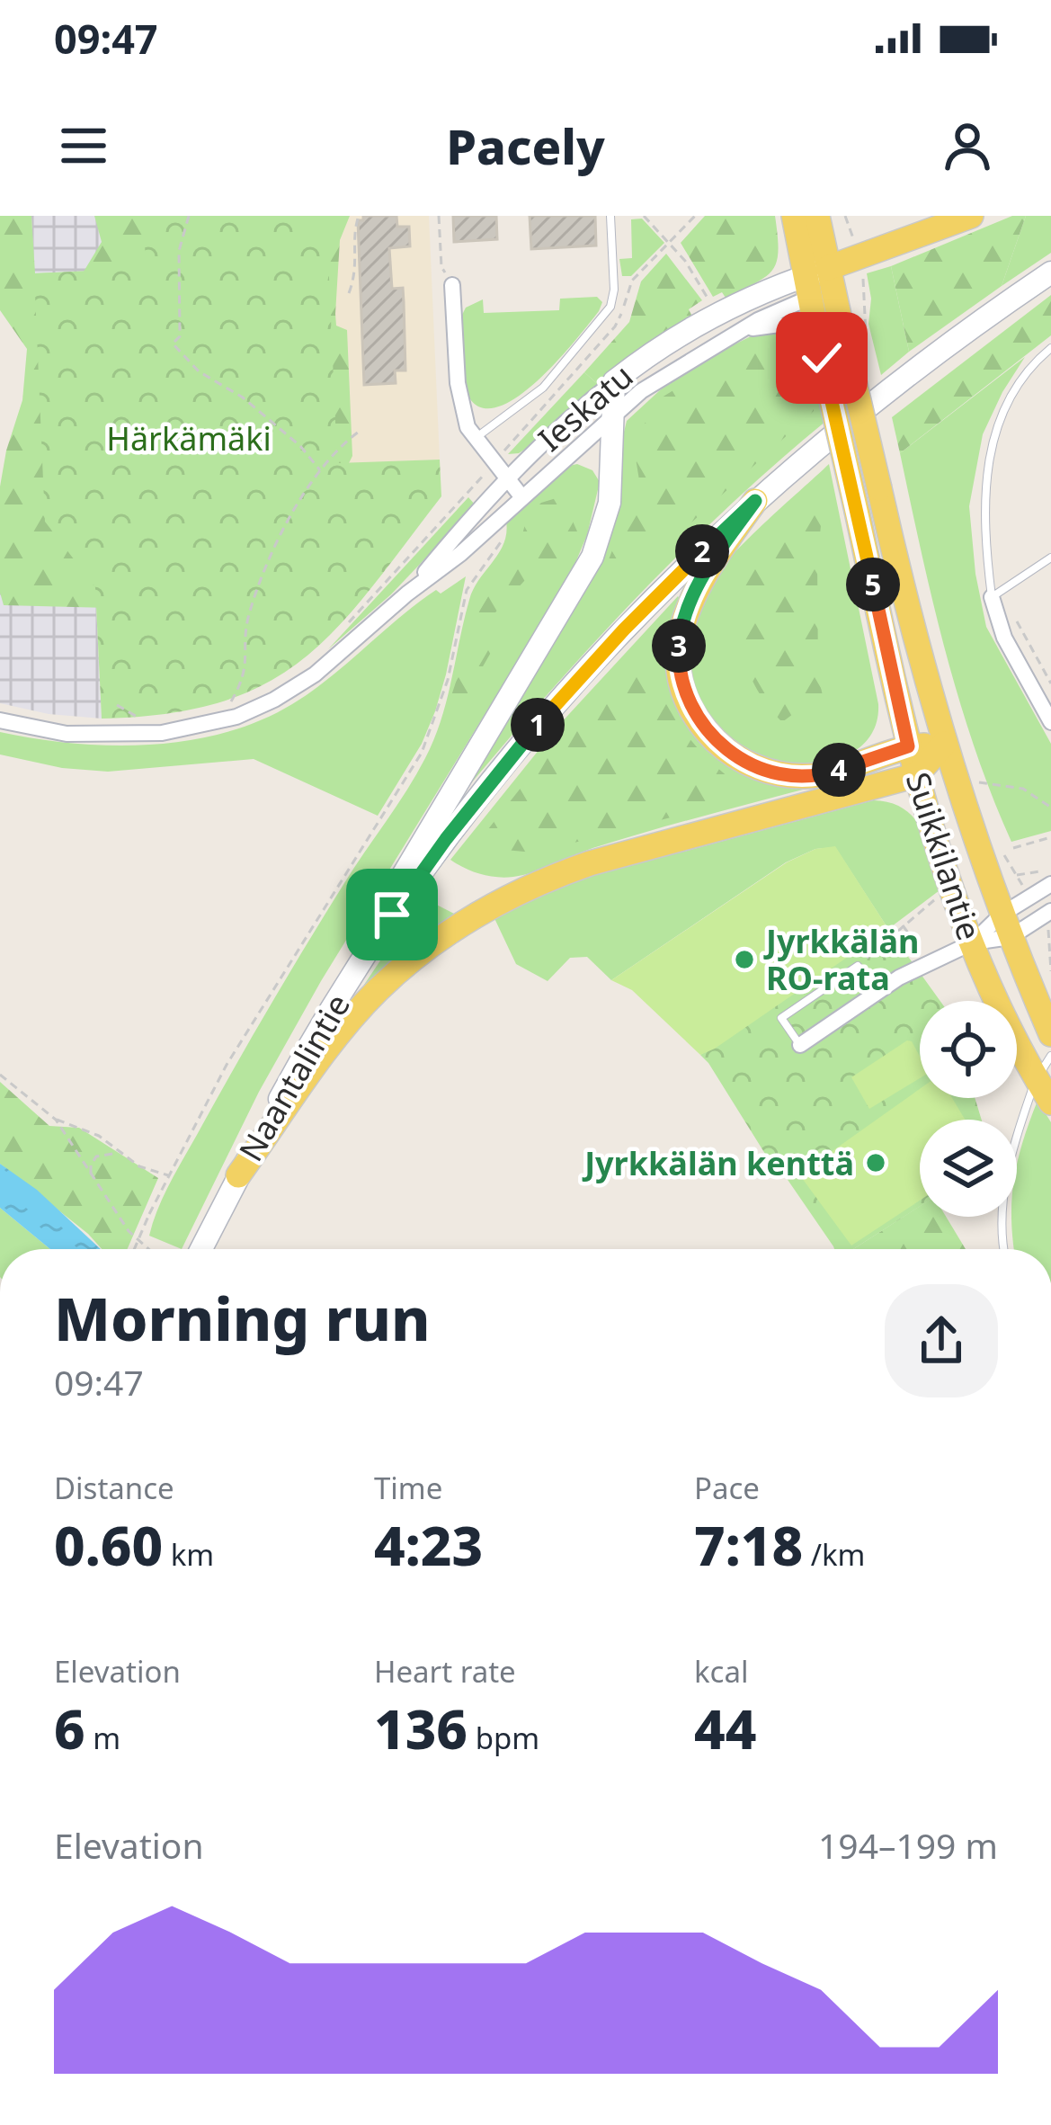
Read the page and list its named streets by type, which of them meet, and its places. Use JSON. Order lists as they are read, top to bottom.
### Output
{
  "streets": {
    "main road": ["Ieskatu", "Suikkilantie", "Naantalintie"]
  },
  "crossings": [
    ["Ieskatu", "Suikkilantie"]
  ],
  "parks": ["Härkämäki"],
  "places": ["Jyrkkälän RO-rata", "Jyrkkälän kenttä"],
  "page": {
    "status": "09:47",
    "header": "Pacely",
    "pins": [
      "2",
      "5",
      "3",
      "1",
      "4"
    ],
    "heading": ["Morning run", "09:47"],
    "stats": [
      ["Distance", "0.60 km"],
      ["Time", "4:23"],
      ["Pace", "7:18 /km"],
      ["Elevation", "6 m"],
      ["Heart rate", "136 bpm"],
      ["kcal", "44"]
    ],
    "chart": ["Elevation", "194–199 m"]
  }
}
